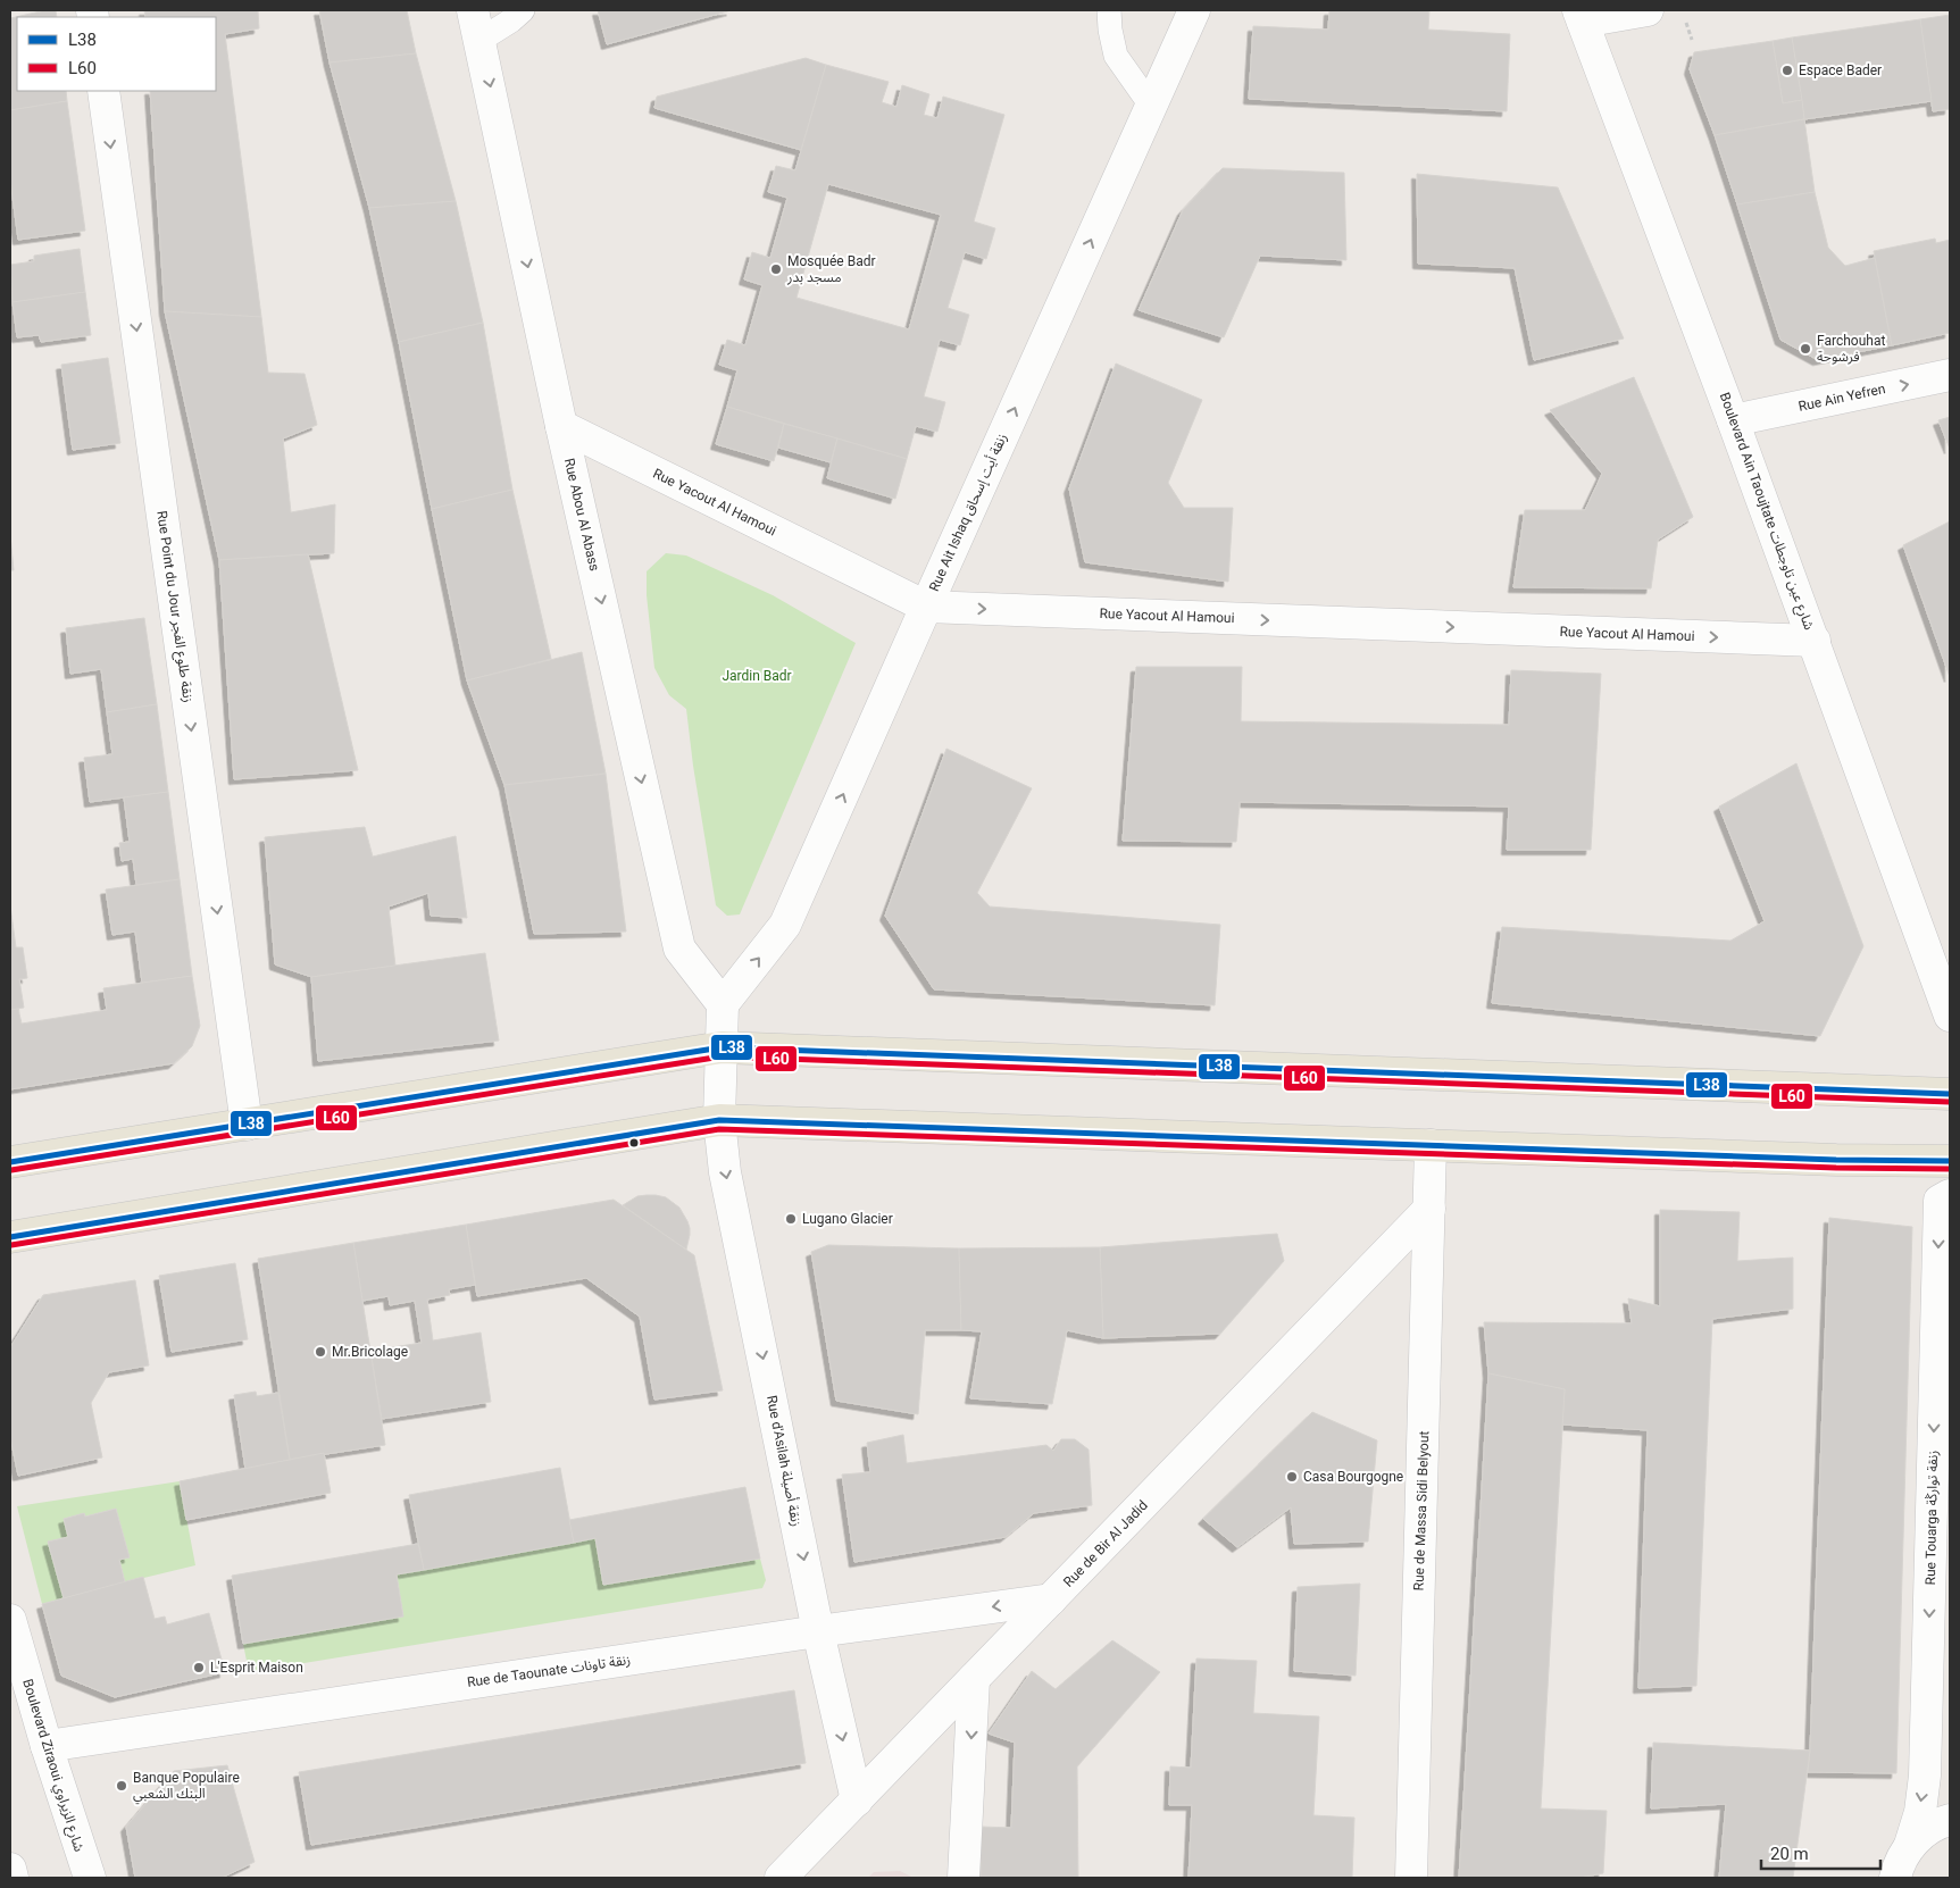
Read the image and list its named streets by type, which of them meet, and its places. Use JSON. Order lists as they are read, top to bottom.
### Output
{
  "streets": {
    "street": [
      "Rue Ain Yefren",
      "Rue Yacout Al Hamoui",
      "Boulevard Ain Taoujtate شارع عين تاوجطات",
      "Rue Ait Ishaq زنقة أيت إسحاق",
      "Rue Abou Al Abass",
      "Rue Point du Jour زنقة طلوع الفجر",
      "Rue d'Asilah زنقة أصيلة",
      "Rue de Massa Sidi Belyout",
      "Rue Touarga زنقة توارݣة",
      "Rue de Bir Al Jadid",
      "Rue de Taounate زنقة تاونات",
      "Boulevard Ziraoui شارع الزيراوي"
    ]
  },
  "crossings": [
    ["Rue Ain Yefren", "Boulevard Ain Taoujtate شارع عين تاوجطات"],
    ["Rue Yacout Al Hamoui", "Boulevard Ain Taoujtate شارع عين تاوجطات"],
    ["Rue Yacout Al Hamoui", "Rue Ait Ishaq زنقة أيت إسحاق"],
    ["Rue Yacout Al Hamoui", "Rue Abou Al Abass"],
    ["Rue Ait Ishaq زنقة أيت إسحاق", "Rue Abou Al Abass"],
    ["Rue Ait Ishaq زنقة أيت إسحاق", "Rue d'Asilah زنقة أصيلة"],
    ["Rue Abou Al Abass", "Rue d'Asilah زنقة أصيلة"],
    ["Rue d'Asilah زنقة أصيلة", "Rue de Bir Al Jadid"],
    ["Rue d'Asilah زنقة أصيلة", "Rue de Taounate زنقة تاونات"],
    ["Rue de Massa Sidi Belyout", "Rue de Bir Al Jadid"],
    ["Rue de Bir Al Jadid", "Rue de Taounate زنقة تاونات"],
    ["Rue de Taounate زنقة تاونات", "Boulevard Ziraoui شارع الزيراوي"]
  ],
  "one_way": [
    "Rue Ain Yefren",
    "Rue Yacout Al Hamoui",
    "Rue Ait Ishaq زنقة أيت إسحاق",
    "Rue Abou Al Abass",
    "Rue Point du Jour زنقة طلوع الفجر",
    "Rue d'Asilah زنقة أصيلة",
    "Rue Touarga زنقة توارݣة"
  ],
  "parks": ["Jardin Badr"],
  "places": [
    "Espace Bader",
    "Mosquée Badr مسجد بدر",
    "Farchouhat فرشوحة",
    "Lugano Glacier",
    "Mr.Bricolage",
    "Casa Bourgogne",
    "L'Esprit Maison",
    "Banque Populaire البنك الشعبي"
  ],
  "lines": ["transit line L38", "transit line L60"],
  "legend": ["L38", "L60"],
  "scale_bar": "20 m"
}
